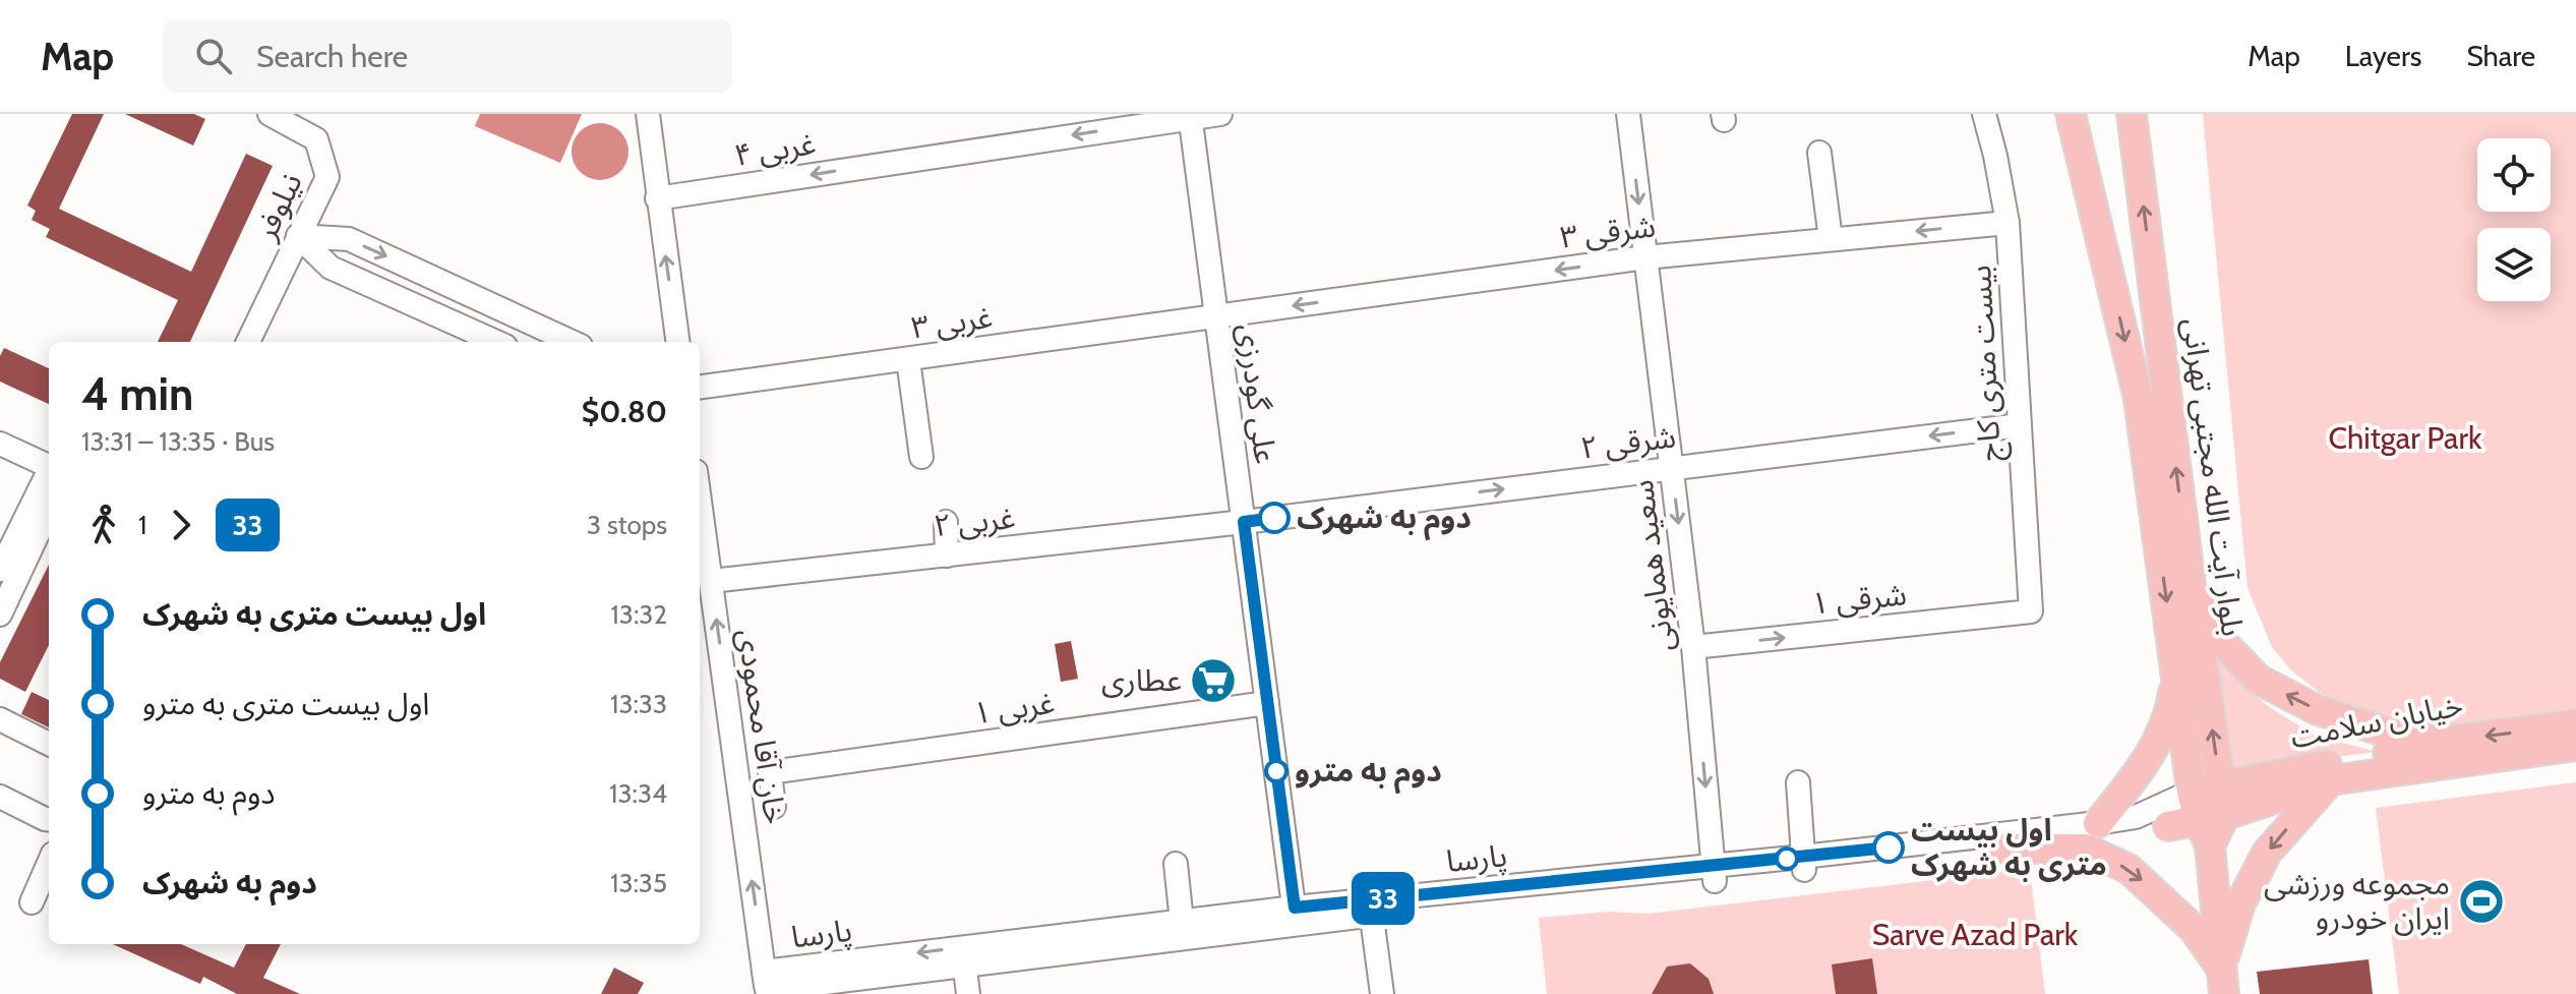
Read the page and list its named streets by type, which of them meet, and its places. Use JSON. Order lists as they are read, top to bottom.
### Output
{
  "streets": {
    "main road": ["بلوار آیت الله مجتبی تهرانی", "خیابان سلامت"],
    "street": [
      "۴ غربی",
      "نیلوفر",
      "۳ شرقی",
      "۳ غربی",
      "بیست متری کاج",
      "علی گودرزی",
      "۲ شرقی",
      "۲ غربی",
      "سعید همایونی",
      "۱ شرقی",
      "۱ غربی",
      "خان آقا محمودی",
      "پارسا"
    ]
  },
  "crossings": [
    ["۴ غربی", "علی گودرزی"],
    ["۳ شرقی", "۳ غربی"],
    ["۳ شرقی", "بیست متری کاج"],
    ["۳ شرقی", "علی گودرزی"],
    ["۳ شرقی", "سعید همایونی"],
    ["۳ غربی", "علی گودرزی"],
    ["بیست متری کاج", "۲ شرقی"],
    ["بیست متری کاج", "۱ شرقی"],
    ["علی گودرزی", "۲ شرقی"],
    ["علی گودرزی", "۲ غربی"],
    ["علی گودرزی", "۱ غربی"],
    ["علی گودرزی", "پارسا"],
    ["۲ شرقی", "۲ غربی"],
    ["۲ شرقی", "سعید همایونی"],
    ["بلوار آیت الله مجتبی تهرانی", "خیابان سلامت"],
    ["بلوار آیت الله مجتبی تهرانی", "پارسا"],
    ["۲ غربی", "خان آقا محمودی"],
    ["سعید همایونی", "۱ شرقی"],
    ["سعید همایونی", "پارسا"],
    ["خان آقا محمودی", "پارسا"]
  ],
  "one_way": [
    "۴ غربی",
    "۳ شرقی",
    "سعید همایونی",
    "۱ شرقی",
    "خان آقا محمودی"
  ],
  "parks": ["Chitgar Park", "Sarve Azad Park"],
  "places": {
    "other": ["دوم به شهرک", "دوم به مترو", "اول بیست متری به شهرک"],
    "supermarket": ["عطاری"],
    "sports": ["مجموعه ورزشی ایران خودرو"]
  },
  "lines": ["bus line 33"],
  "page": {
    "header": "Map",
    "search": "Search here",
    "nav": ["Map", "Layers", "Share"],
    "on_map": "33",
    "heading": ["4 min", "13:31 – 13:35 · Bus", "$0.80"],
    "legs": ["1", "33", "3 stops"],
    "list": [
      {
        "name": "اول بیست متری به شهرک",
        "value": "13:32"
      },
      {
        "name": "اول بیست متری به مترو",
        "value": "13:33"
      },
      {
        "name": "دوم به مترو",
        "value": "13:34"
      },
      {
        "name": "دوم به شهرک",
        "value": "13:35"
      }
    ]
  }
}
